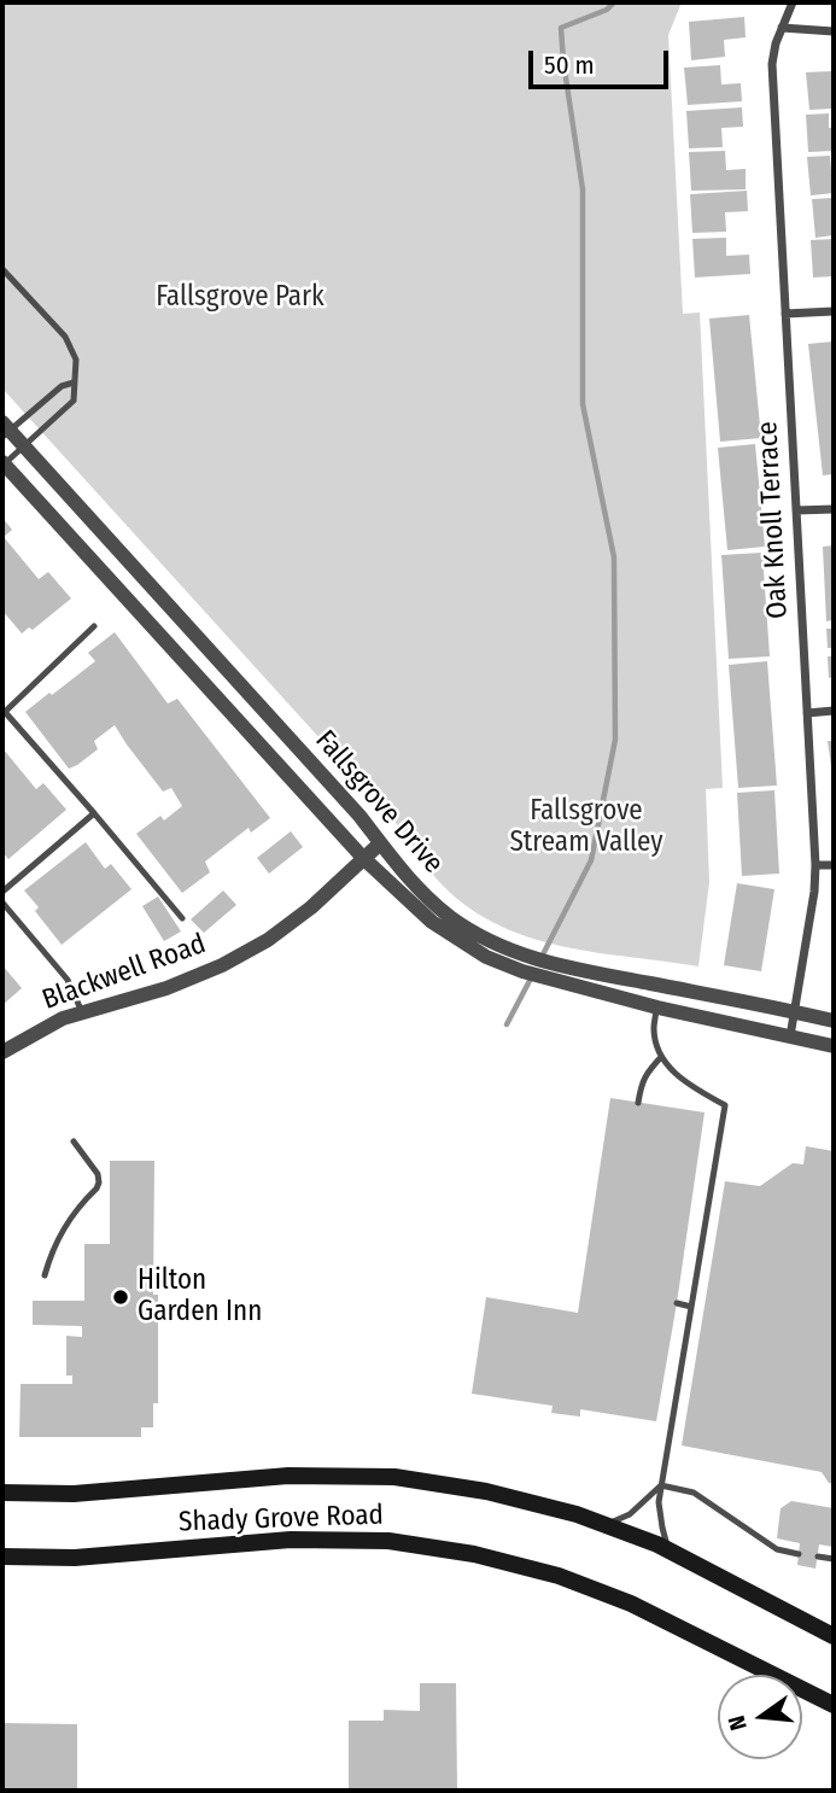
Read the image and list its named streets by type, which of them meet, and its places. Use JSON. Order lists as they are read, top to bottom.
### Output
{
  "streets": {
    "main road": ["Shady Grove Road"],
    "street": ["Oak Knoll Terrace", "Fallsgrove Drive", "Blackwell Road"]
  },
  "crossings": [
    ["Oak Knoll Terrace", "Fallsgrove Drive"],
    ["Fallsgrove Drive", "Blackwell Road"]
  ],
  "parks": ["Fallsgrove Park", "Fallsgrove Stream Valley"],
  "places": ["Hilton Garden Inn"],
  "scale_bar": "50 m",
  "north": "left"
}
